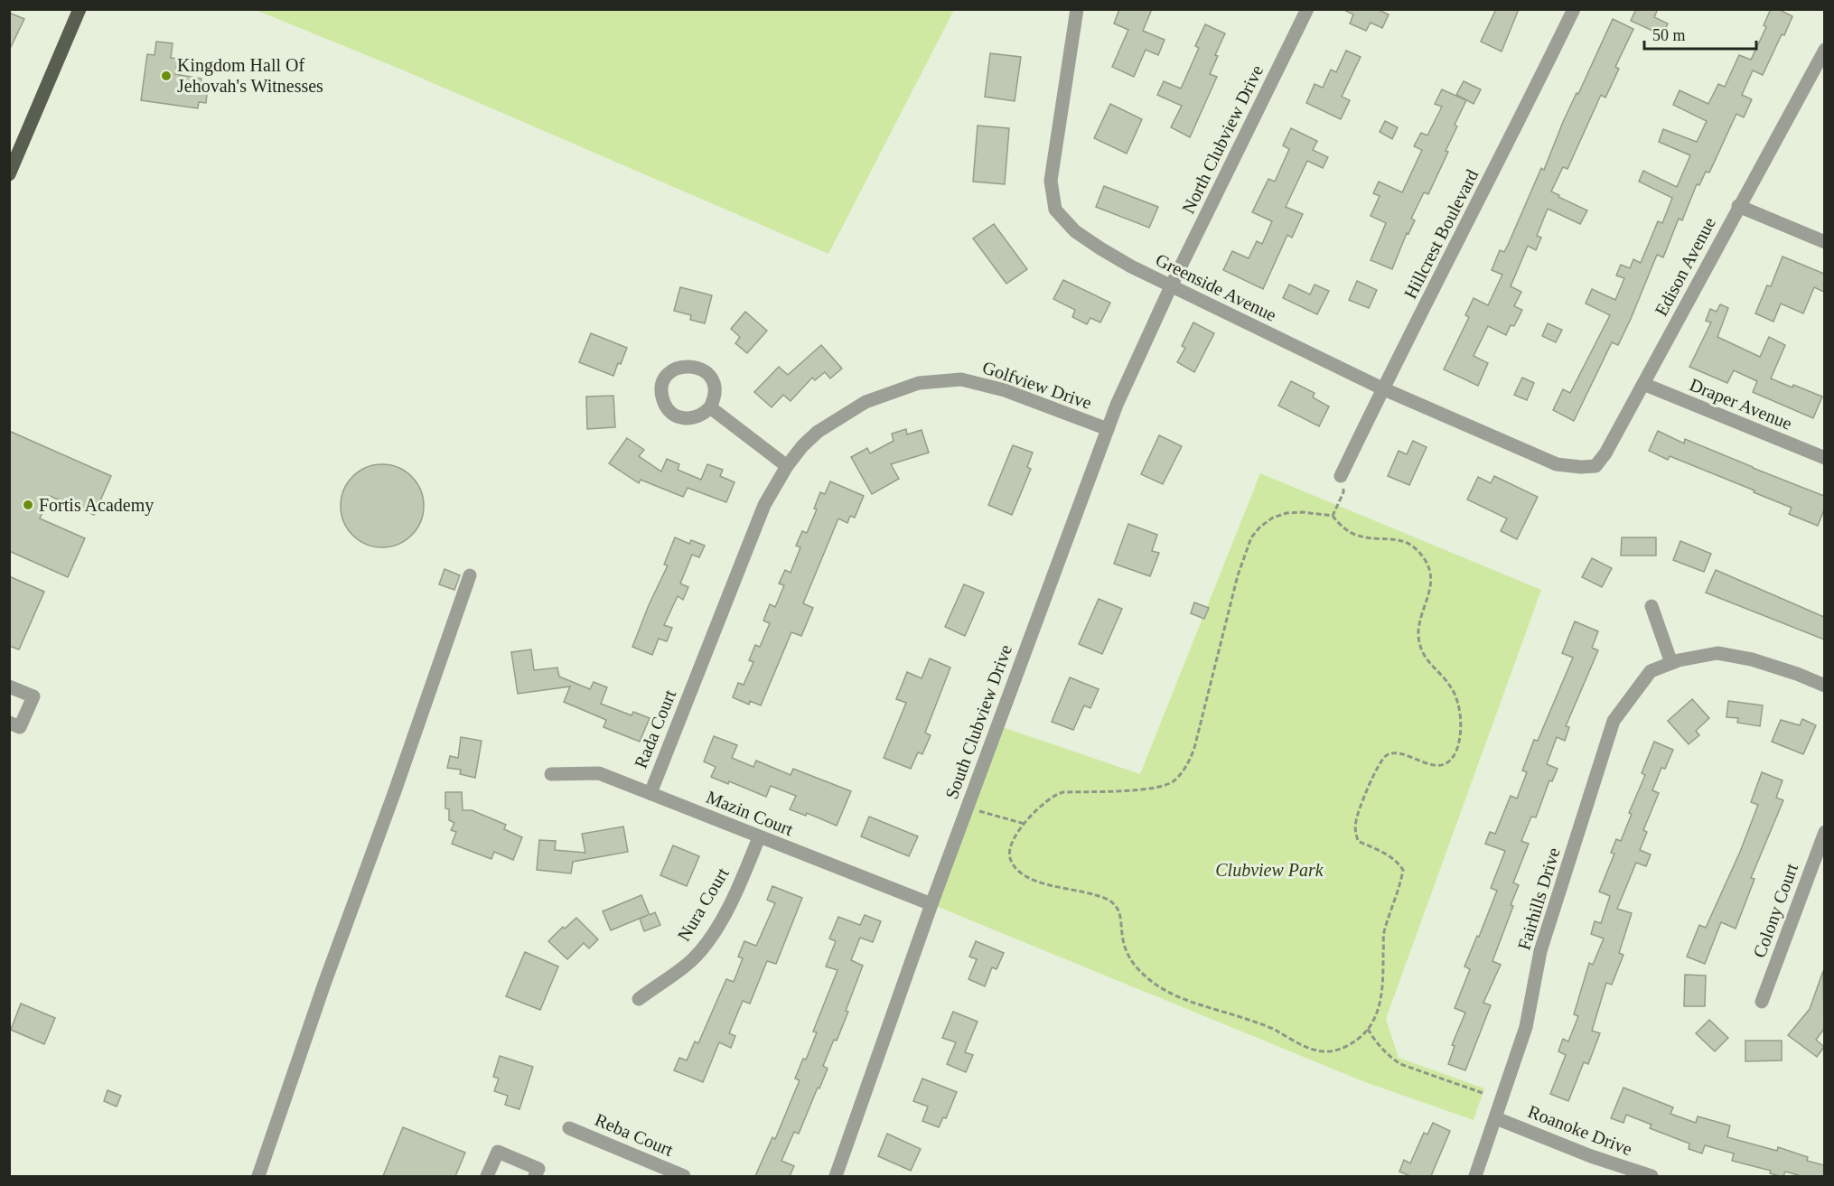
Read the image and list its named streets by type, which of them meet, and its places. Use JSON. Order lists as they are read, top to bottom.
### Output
{
  "streets": {
    "street": [
      "North Clubview Drive",
      "Hillcrest Boulevard",
      "Edison Avenue",
      "Greenside Avenue",
      "Golfview Drive",
      "Draper Avenue",
      "South Clubview Drive",
      "Rada Court",
      "Mazin Court",
      "Fairhills Drive",
      "Nura Court",
      "Colony Court",
      "Roanoke Drive",
      "Reba Court"
    ]
  },
  "crossings": [
    ["North Clubview Drive", "Greenside Avenue"],
    ["North Clubview Drive", "South Clubview Drive"],
    ["Hillcrest Boulevard", "Greenside Avenue"],
    ["Edison Avenue", "Greenside Avenue"],
    ["Edison Avenue", "Draper Avenue"],
    ["Greenside Avenue", "South Clubview Drive"],
    ["Golfview Drive", "South Clubview Drive"],
    ["Golfview Drive", "Rada Court"],
    ["South Clubview Drive", "Mazin Court"],
    ["Rada Court", "Mazin Court"],
    ["Mazin Court", "Nura Court"],
    ["Fairhills Drive", "Roanoke Drive"]
  ],
  "parks": ["Clubview Park"],
  "places": ["Kingdom Hall Of Jehovah's Witnesses", "Fortis Academy"],
  "scale_bar": "50 m"
}
